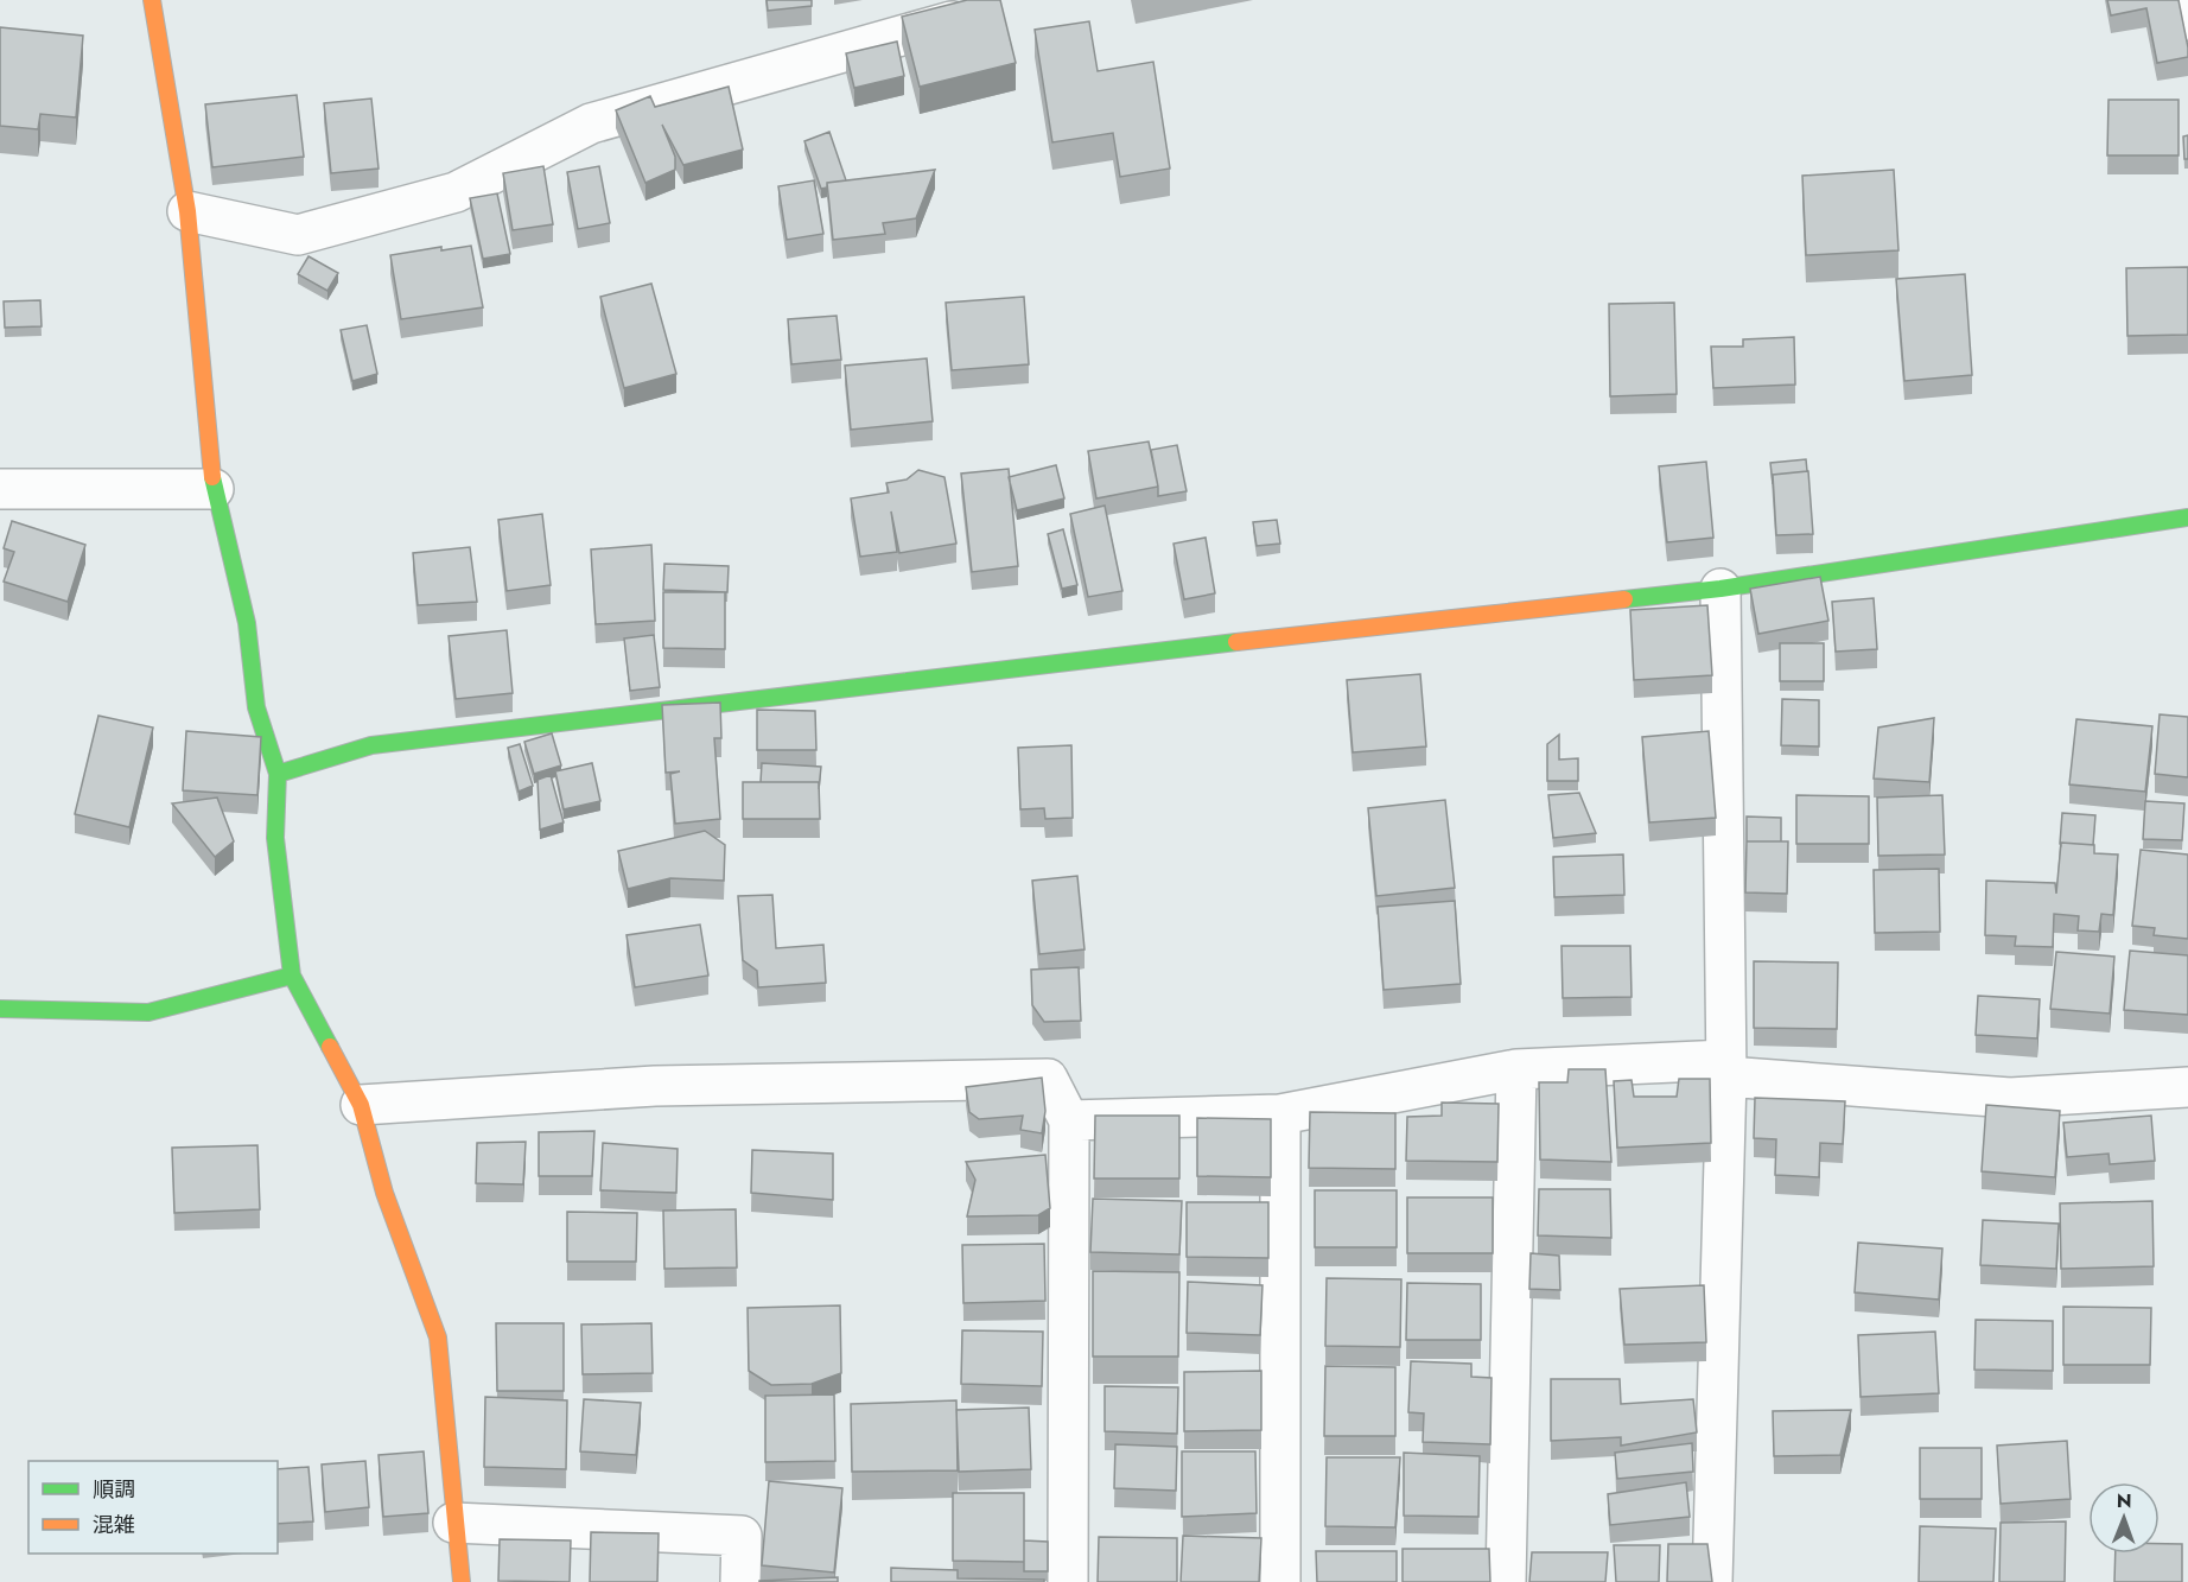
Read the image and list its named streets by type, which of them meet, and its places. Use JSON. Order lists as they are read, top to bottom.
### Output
{
  "legend": ["順調", "混雑"],
  "north": "top"
}
